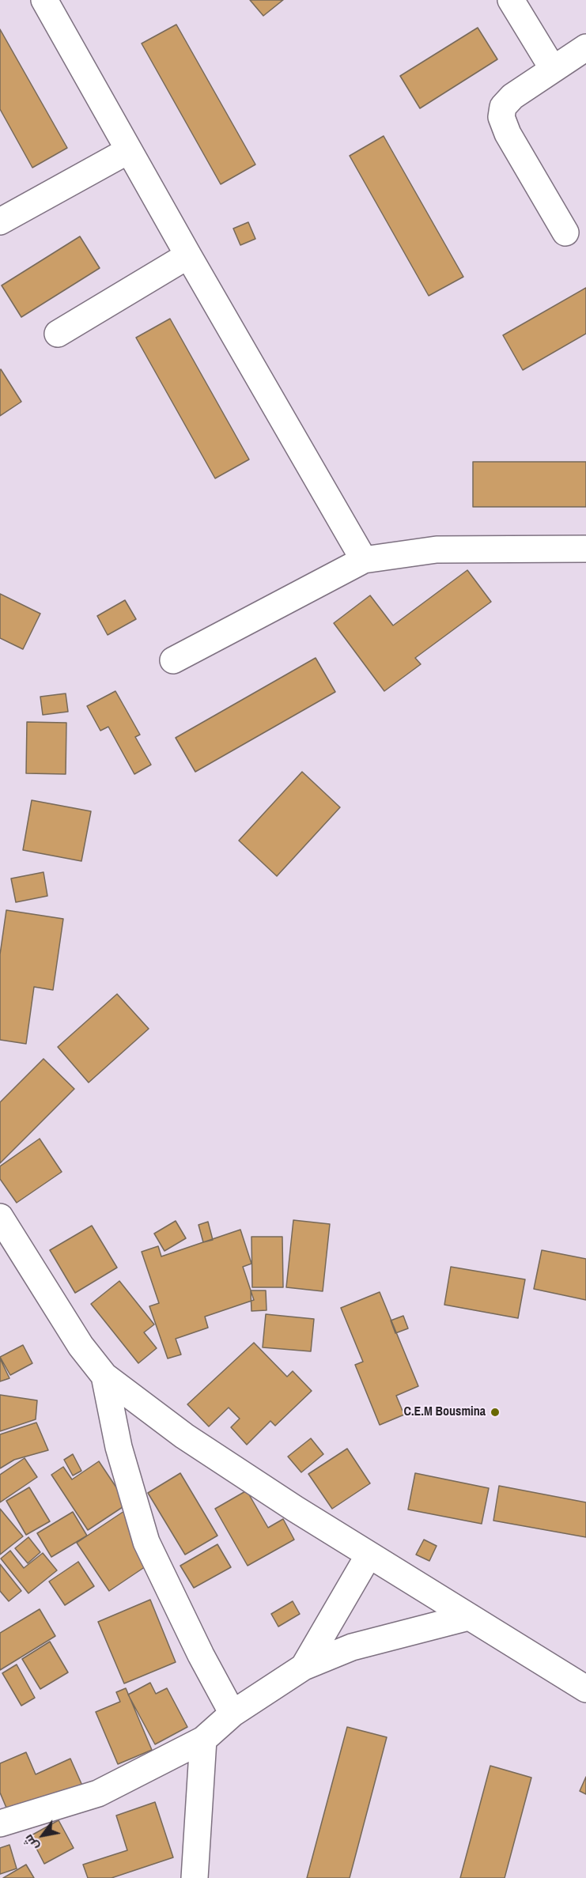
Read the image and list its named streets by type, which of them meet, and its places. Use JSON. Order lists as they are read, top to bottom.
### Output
{
  "places": ["C.E.M Bousmina"],
  "north": "bottom left"
}
